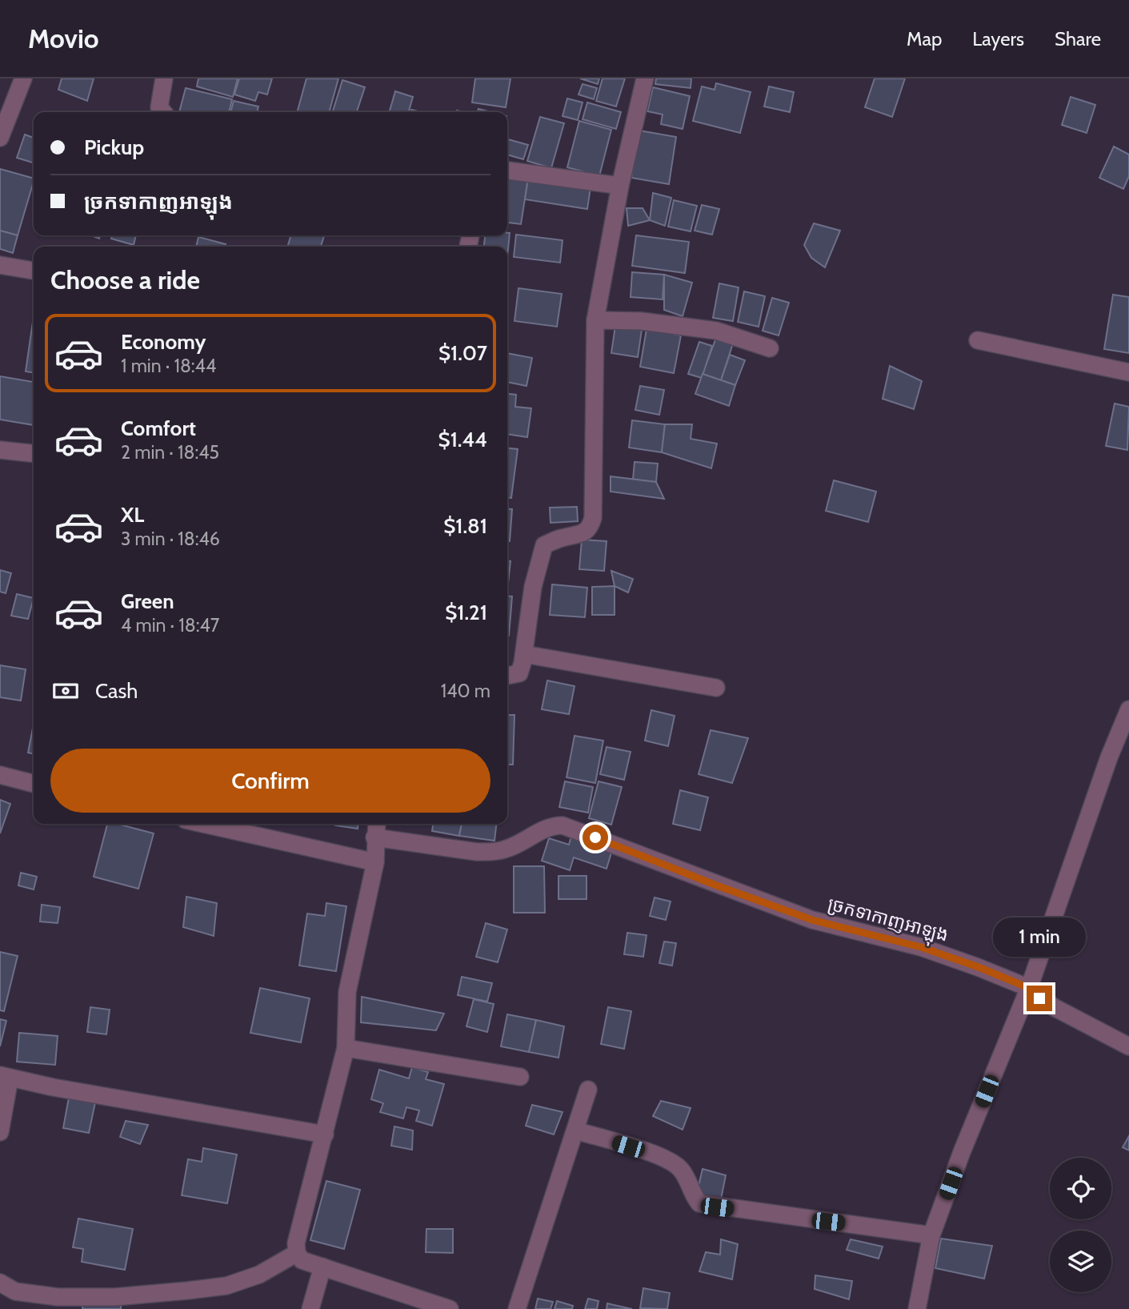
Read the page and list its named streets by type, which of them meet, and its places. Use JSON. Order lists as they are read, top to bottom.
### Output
{
  "streets": {
    "street": ["ច្រកទាកាញអាឡុង"]
  },
  "page": {
    "header": "Movio",
    "nav": ["Map", "Layers", "Share"],
    "banner": ["Pickup", "ច្រកទាកាញអាឡុង"],
    "heading": "Choose a ride",
    "list": [
      {
        "name": "Economy",
        "note": "1 min · 18:44",
        "value": "$1.07"
      },
      {
        "name": "Comfort",
        "note": "2 min · 18:45",
        "value": "$1.44"
      },
      {
        "name": "XL",
        "note": "3 min · 18:46",
        "value": "$1.81"
      },
      {
        "name": "Green",
        "note": "4 min · 18:47",
        "value": "$1.21"
      }
    ],
    "pay": ["Cash", "140 m"],
    "buttons": "Confirm",
    "bubble": "1 min"
  }
}
